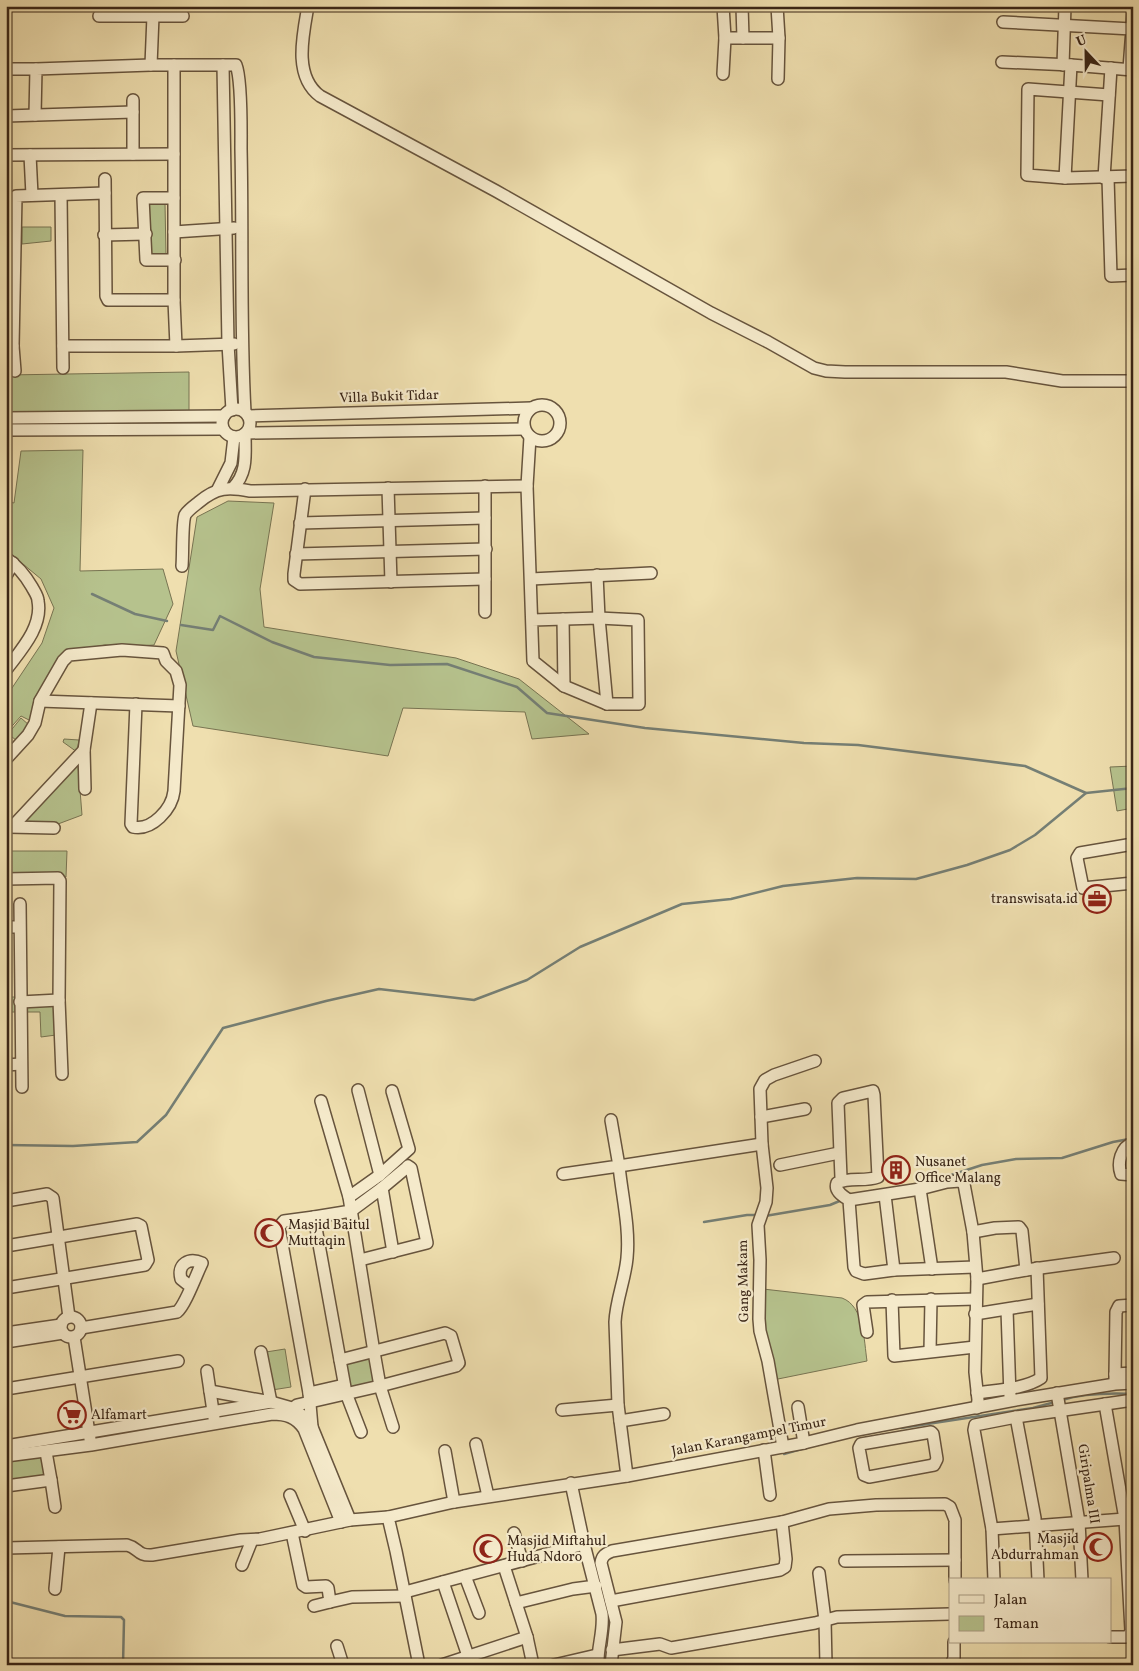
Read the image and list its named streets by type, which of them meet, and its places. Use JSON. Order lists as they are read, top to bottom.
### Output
{
  "streets": {
    "street": [
      "Villa Bukit Tidar",
      "Gang Makam",
      "Jalan Karangampel Timur",
      "Giripalma III"
    ]
  },
  "crossings": [
    ["Gang Makam", "Jalan Karangampel Timur"],
    ["Jalan Karangampel Timur", "Giripalma III"]
  ],
  "places": {
    "office": ["transwisata.id"],
    "building": ["Nusanet Office Malang"],
    "mosque": ["Masjid Baitul Muttaqin", "Masjid Abdurrahman", "Masjid Miftahul Huda Ndoro"],
    "supermarket": ["Alfamart"]
  },
  "legend": ["Jalan", "Taman"],
  "north": "top"
}
